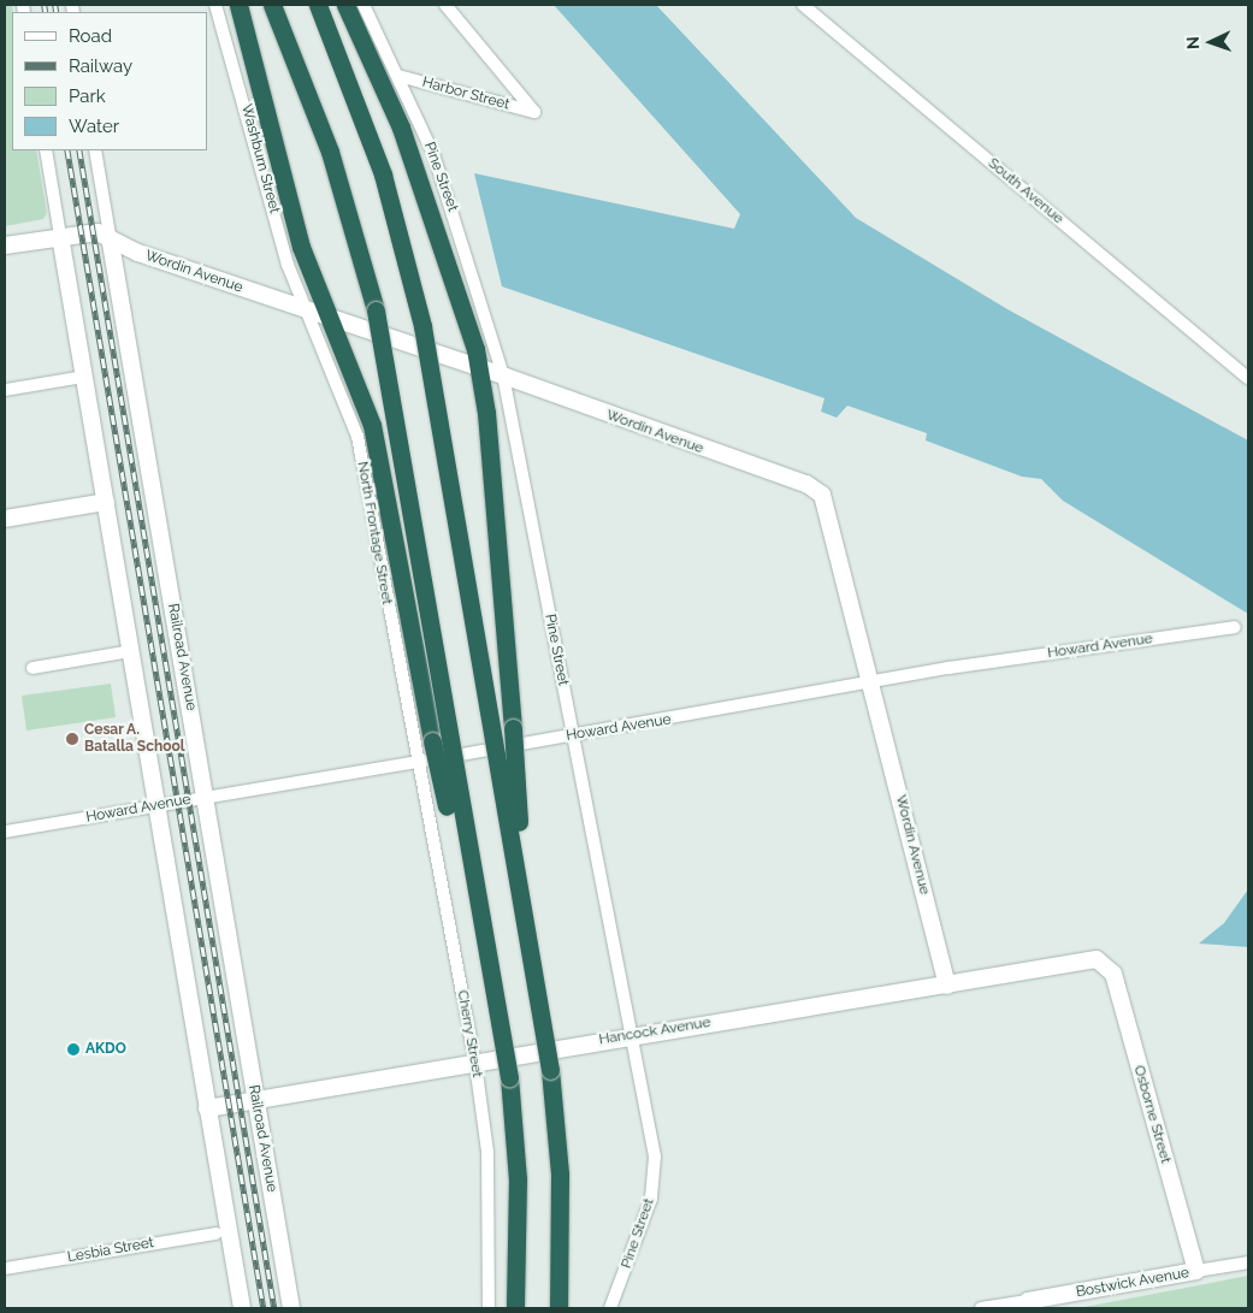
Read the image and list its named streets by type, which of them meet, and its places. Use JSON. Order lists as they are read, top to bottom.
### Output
{
  "streets": {
    "street": [
      "Harbor Street",
      "Washburn Street",
      "Pine Street",
      "South Avenue",
      "Wordin Avenue",
      "North Frontage Street",
      "Howard Avenue",
      "Railroad Avenue",
      "Hancock Avenue",
      "Cherry Street",
      "Osborne Street",
      "Lesbia Street",
      "Bostwick Avenue"
    ]
  },
  "crossings": [
    ["Harbor Street", "Pine Street"],
    ["Washburn Street", "Wordin Avenue"],
    ["Washburn Street", "North Frontage Street"],
    ["Pine Street", "Wordin Avenue"],
    ["Pine Street", "Howard Avenue"],
    ["Pine Street", "Hancock Avenue"],
    ["Wordin Avenue", "North Frontage Street"],
    ["Wordin Avenue", "Howard Avenue"],
    ["Wordin Avenue", "Railroad Avenue"],
    ["Wordin Avenue", "Hancock Avenue"],
    ["North Frontage Street", "Howard Avenue"],
    ["North Frontage Street", "Cherry Street"],
    ["Howard Avenue", "Railroad Avenue"],
    ["Howard Avenue", "Cherry Street"],
    ["Railroad Avenue", "Hancock Avenue"],
    ["Hancock Avenue", "Cherry Street"],
    ["Hancock Avenue", "Osborne Street"],
    ["Osborne Street", "Bostwick Avenue"]
  ],
  "places": ["Cesar A. Batalla School", "AKDO"],
  "legend": [
    "Road",
    "Railway",
    "Park",
    "Water"
  ],
  "north": "left"
}
